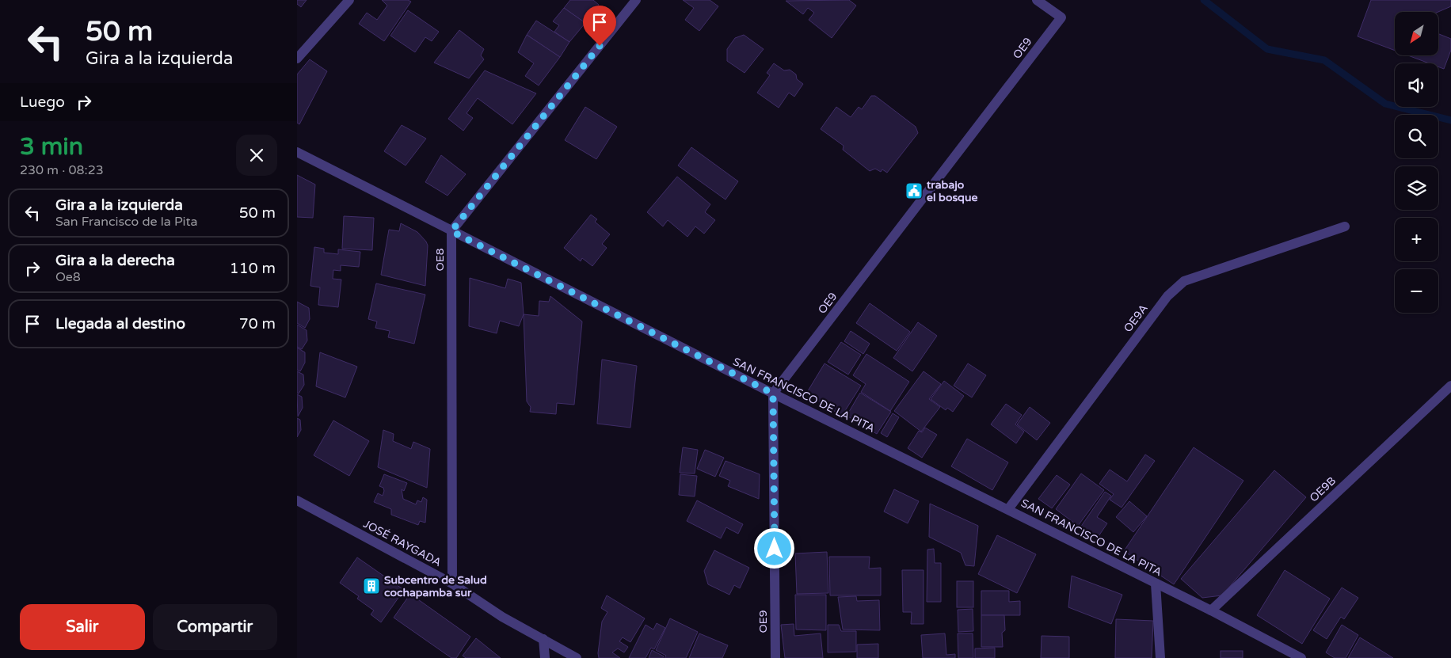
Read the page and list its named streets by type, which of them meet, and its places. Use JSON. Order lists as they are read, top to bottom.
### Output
{
  "streets": {
    "street": [
      "OE9",
      "OE8",
      "OE9A",
      "SAN FRANCISCO DE LA PITA",
      "OE9B",
      "JOSÉ RAYGADA"
    ]
  },
  "crossings": [
    ["OE9", "SAN FRANCISCO DE LA PITA"],
    ["OE8", "SAN FRANCISCO DE LA PITA"],
    ["OE8", "JOSÉ RAYGADA"],
    ["OE9A", "SAN FRANCISCO DE LA PITA"],
    ["SAN FRANCISCO DE LA PITA", "OE9B"]
  ],
  "places": {
    "public building": ["trabajo el bosque"],
    "building": ["Subcentro de Salud cochapamba sur"]
  },
  "north": "bottom left",
  "page": {
    "turn": ["50 m", "Gira a la izquierda"],
    "map_buttons": ["+", "−"],
    "then": "Luego",
    "heading": ["3 min", "230 m · 08:23"],
    "list": [
      {
        "name": "Gira a la izquierda",
        "note": "San Francisco de la Pita",
        "value": "50 m"
      },
      {
        "name": "Gira a la derecha",
        "note": "Oe8",
        "value": "110 m"
      },
      {
        "name": "Llegada al destino",
        "value": "70 m"
      }
    ],
    "buttons": ["Salir", "Compartir"]
  }
}
